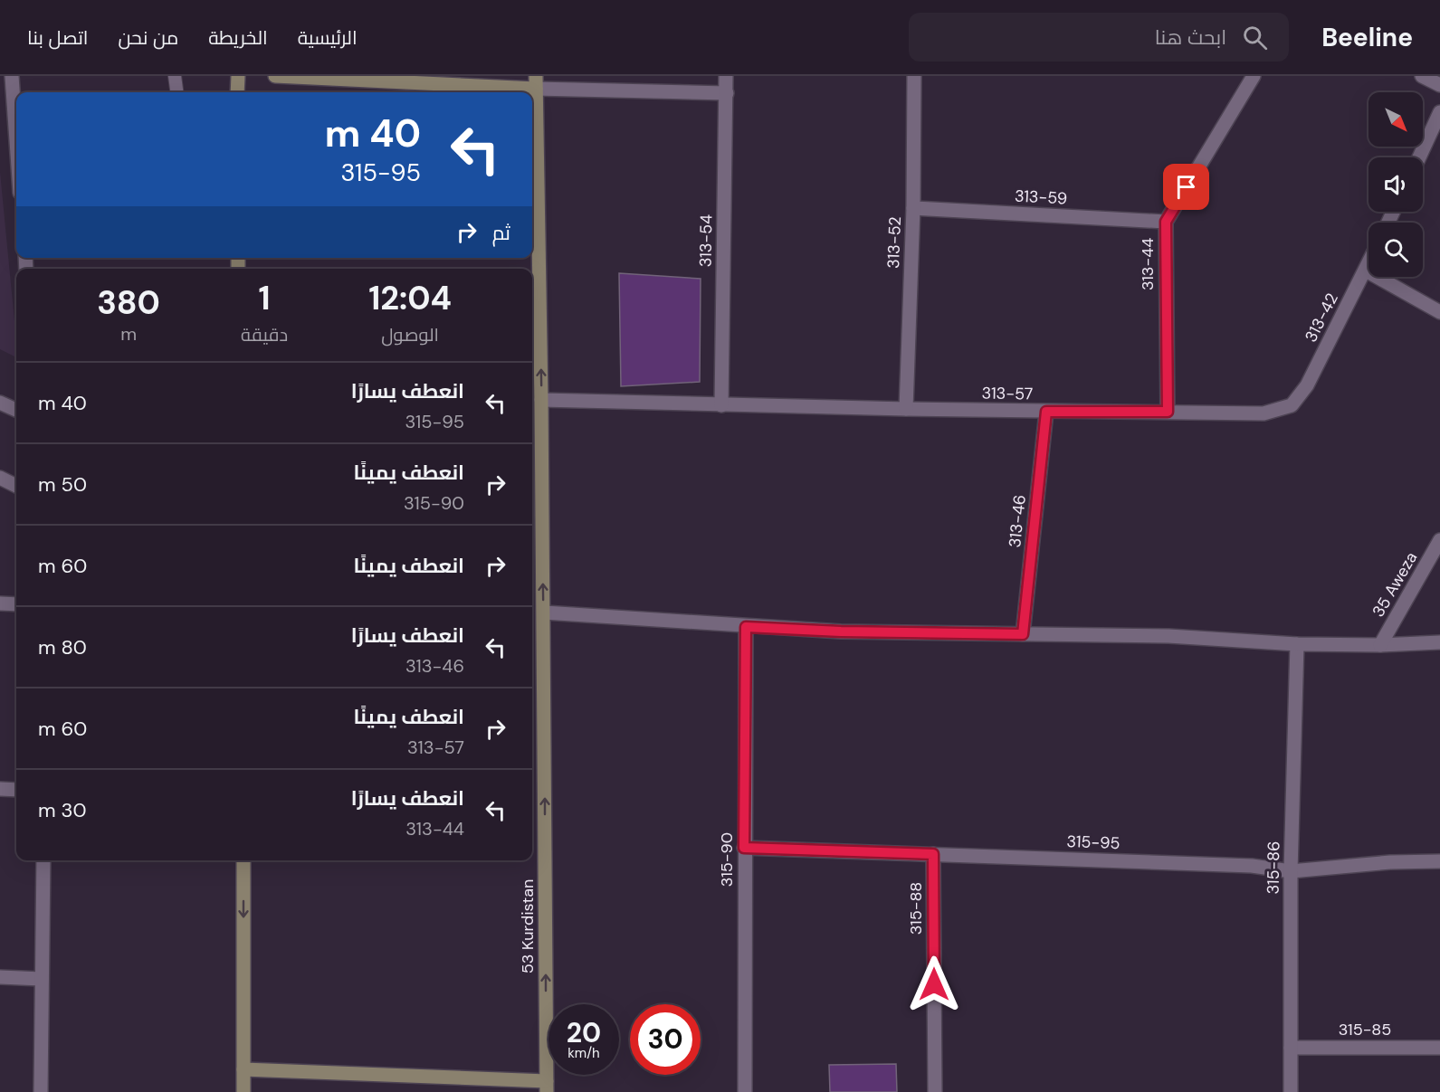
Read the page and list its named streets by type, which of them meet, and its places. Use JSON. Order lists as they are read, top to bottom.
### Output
{
  "streets": {
    "main road": ["53 Kurdistan"],
    "street": [
      "313-59",
      "313-54",
      "313-52",
      "313-44",
      "313-42",
      "313-57",
      "313-46",
      "35 Aweza",
      "315-95",
      "315-90",
      "315-86",
      "315-88",
      "315-85"
    ]
  },
  "crossings": [
    ["313-59", "313-52"],
    ["313-59", "313-44"],
    ["313-54", "313-57"],
    ["313-52", "313-57"],
    ["313-44", "313-57"],
    ["313-42", "313-57"],
    ["313-57", "313-46"],
    ["313-57", "53 Kurdistan"],
    ["315-95", "315-90"],
    ["315-95", "315-86"],
    ["315-95", "315-88"],
    ["315-86", "315-85"]
  ],
  "one_way": ["53 Kurdistan"],
  "north": "bottom right",
  "page": {
    "header": "Beeline",
    "search": "ابحث هنا",
    "nav": [
      "الرئيسية",
      "الخريطة",
      "من نحن",
      "اتصل بنا"
    ],
    "turn": ["40 m", "315-95"],
    "then": "ثم",
    "eta": [
      "12:04",
      "الوصول",
      "1",
      "دقيقة",
      "380",
      "m"
    ],
    "list": [
      {
        "name": "انعطف يسارًا",
        "note": "315-95",
        "value": "40 m"
      },
      {
        "name": "انعطف يمينًا",
        "note": "315-90",
        "value": "50 m"
      },
      {
        "name": "انعطف يمينًا",
        "value": "60 m"
      },
      {
        "name": "انعطف يسارًا",
        "note": "313-46",
        "value": "80 m"
      },
      {
        "name": "انعطف يمينًا",
        "note": "313-57",
        "value": "60 m"
      },
      {
        "name": "انعطف يسارًا",
        "note": "313-44",
        "value": "30 m"
      }
    ],
    "speed": "20 km/h",
    "limit": "30"
  }
}
